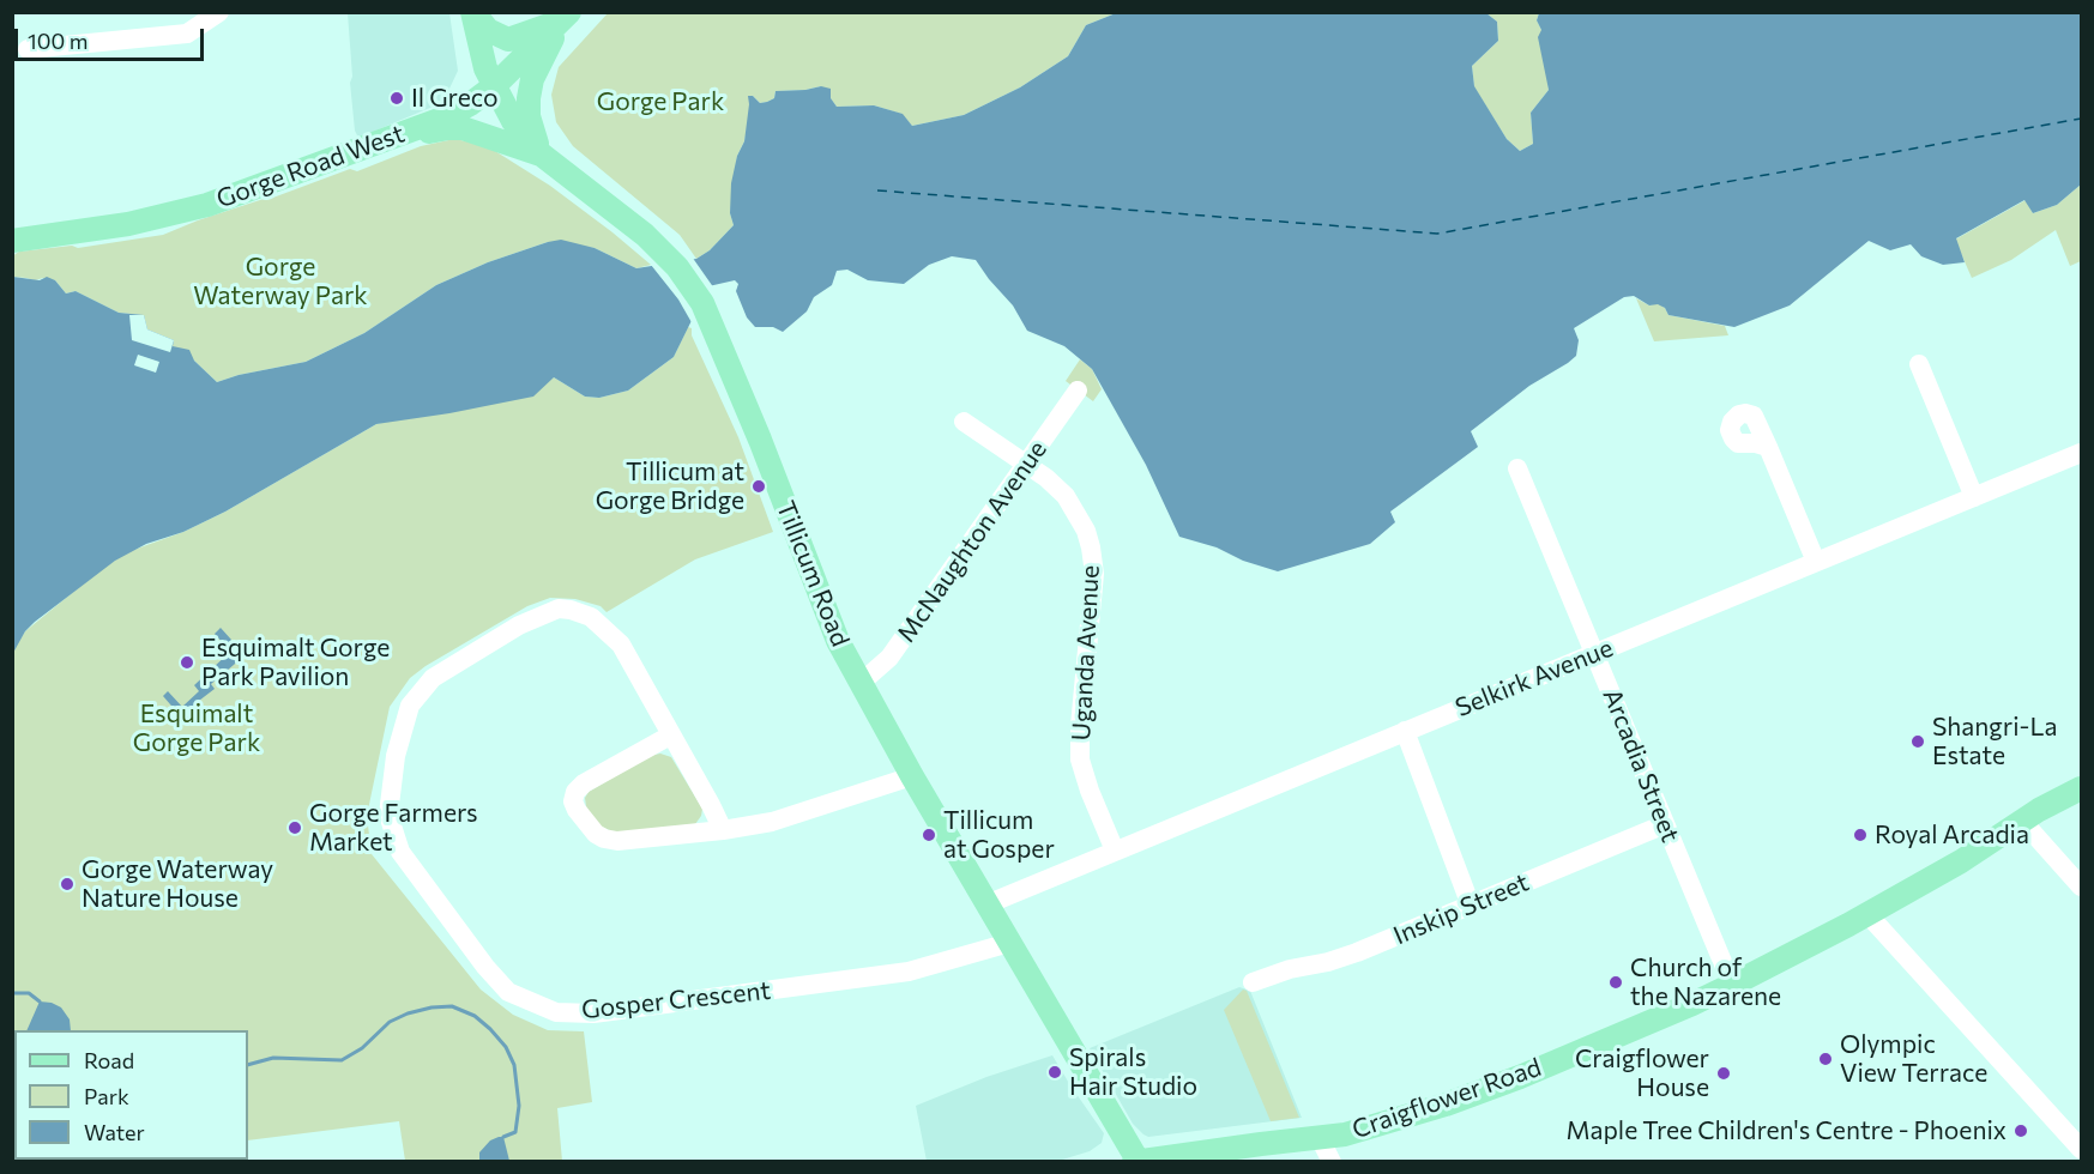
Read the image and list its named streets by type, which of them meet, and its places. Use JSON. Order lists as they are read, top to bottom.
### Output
{
  "streets": {
    "main road": ["Gorge Road West", "Tillicum Road", "Craigflower Road"],
    "street": [
      "McNaughton Avenue",
      "Uganda Avenue",
      "Selkirk Avenue",
      "Arcadia Street",
      "Inskip Street",
      "Gosper Crescent"
    ]
  },
  "crossings": [
    ["Gorge Road West", "Tillicum Road"],
    ["McNaughton Avenue", "Tillicum Road"],
    ["McNaughton Avenue", "Uganda Avenue"],
    ["Tillicum Road", "Selkirk Avenue"],
    ["Tillicum Road", "Gosper Crescent"],
    ["Tillicum Road", "Craigflower Road"],
    ["Uganda Avenue", "Selkirk Avenue"],
    ["Selkirk Avenue", "Arcadia Street"],
    ["Arcadia Street", "Inskip Street"],
    ["Arcadia Street", "Craigflower Road"]
  ],
  "parks": ["Gorge Park", "Gorge Waterway Park", "Esquimalt Gorge Park"],
  "places": [
    "Il Greco",
    "Tillicum at Gorge Bridge",
    "Esquimalt Gorge Park Pavilion",
    "Shangri-La Estate",
    "Gorge Farmers Market",
    "Tillicum at Gosper",
    "Royal Arcadia",
    "Gorge Waterway Nature House",
    "Church of the Nazarene",
    "Olympic View Terrace",
    "Spirals Hair Studio",
    "Craigflower House",
    "Maple Tree Children's Centre - Phoenix"
  ],
  "legend": ["Road", "Park", "Water"],
  "scale_bar": "100 m"
}
